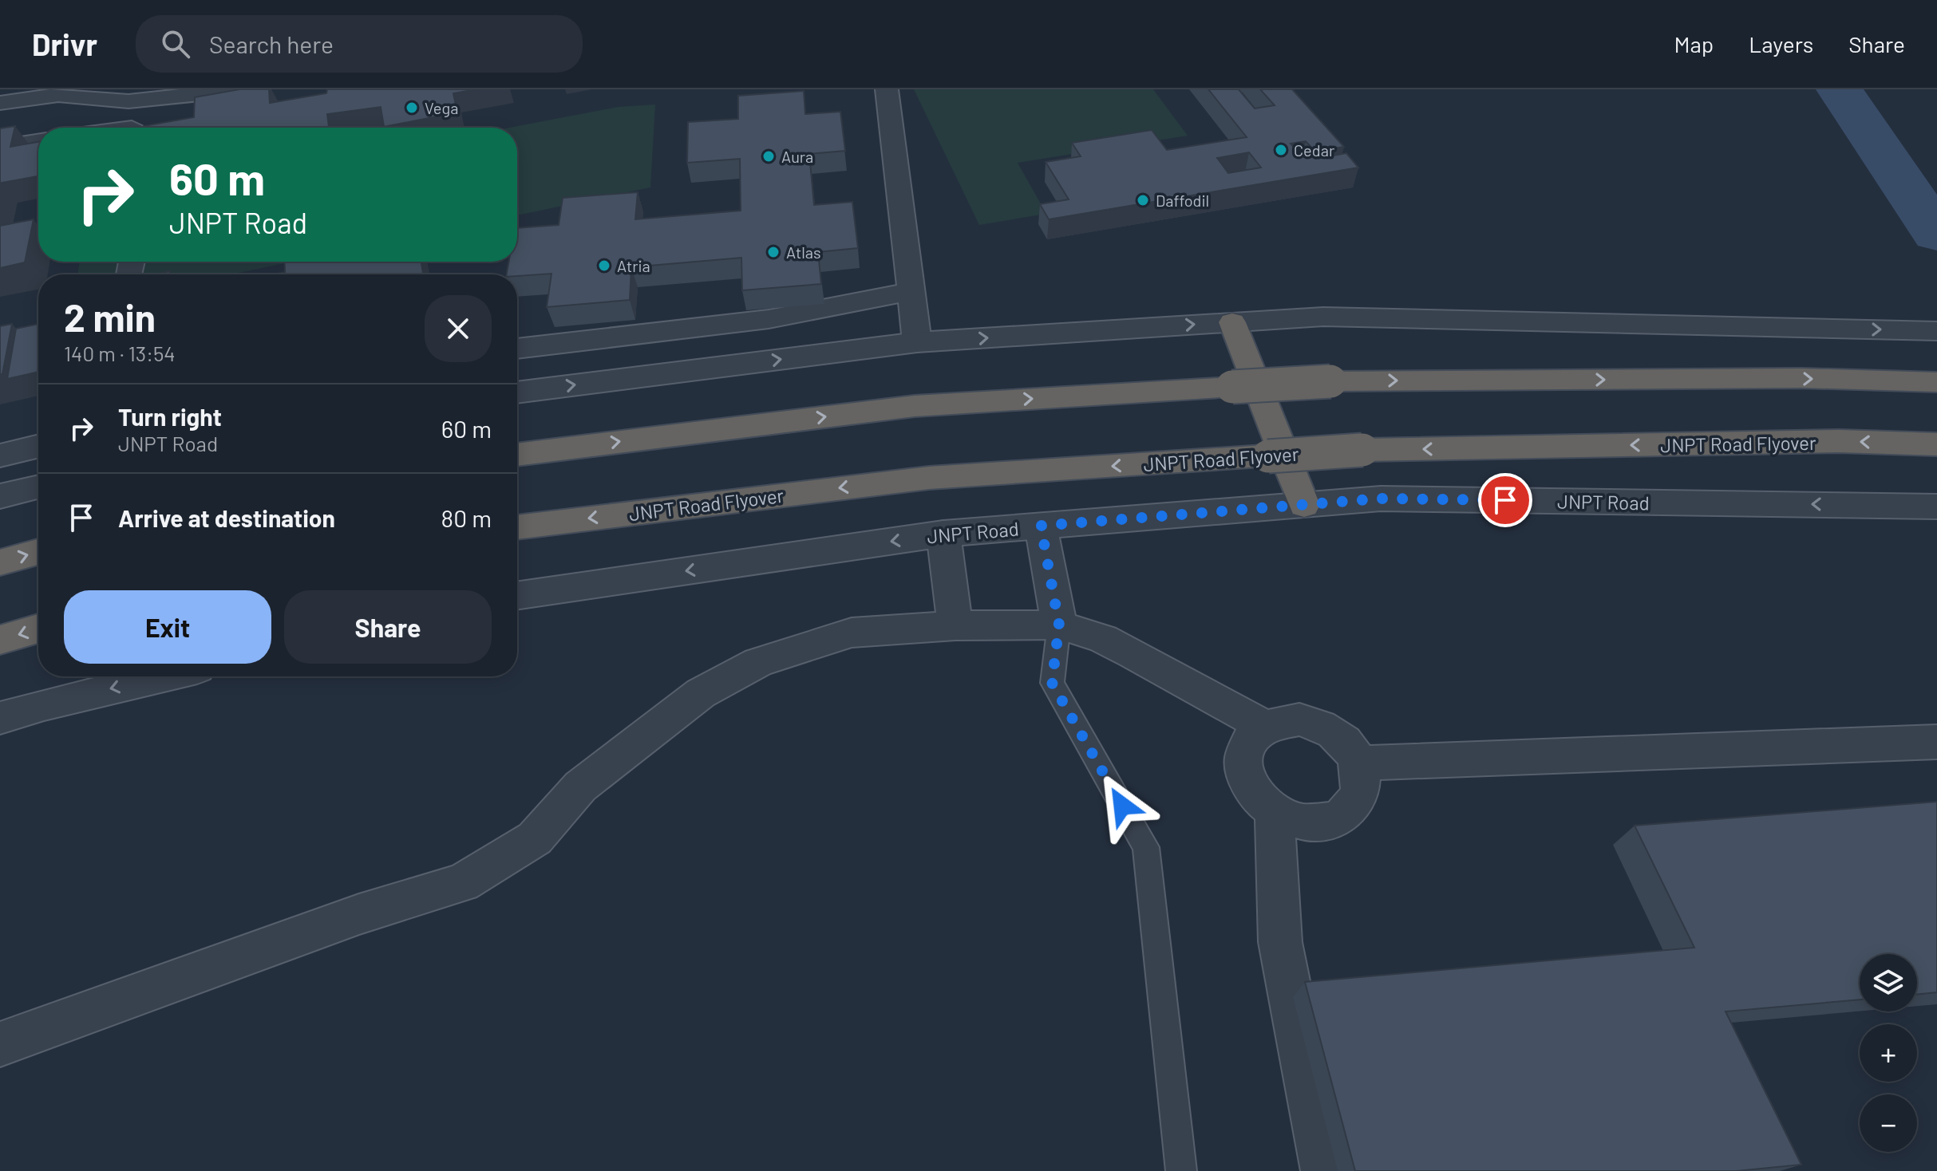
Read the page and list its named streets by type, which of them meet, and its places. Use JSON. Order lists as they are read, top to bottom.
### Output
{
  "streets": {
    "highway": ["JNPT Road Flyover"],
    "street": ["JNPT Road"]
  },
  "places": [
    "Vega",
    "Cedar",
    "Aura",
    "Daffodil",
    "Atlas",
    "Atria"
  ],
  "page": {
    "header": "Drivr",
    "search": "Search here",
    "nav": ["Map", "Layers", "Share"],
    "turn": ["60 m", "JNPT Road"],
    "heading": ["2 min", "140 m · 13:54"],
    "list": [
      {
        "name": "Turn right",
        "note": "JNPT Road",
        "value": "60 m"
      },
      {
        "name": "Arrive at destination",
        "value": "80 m"
      }
    ],
    "buttons": ["Exit", "Share"],
    "map_buttons": ["+", "−"]
  }
}
